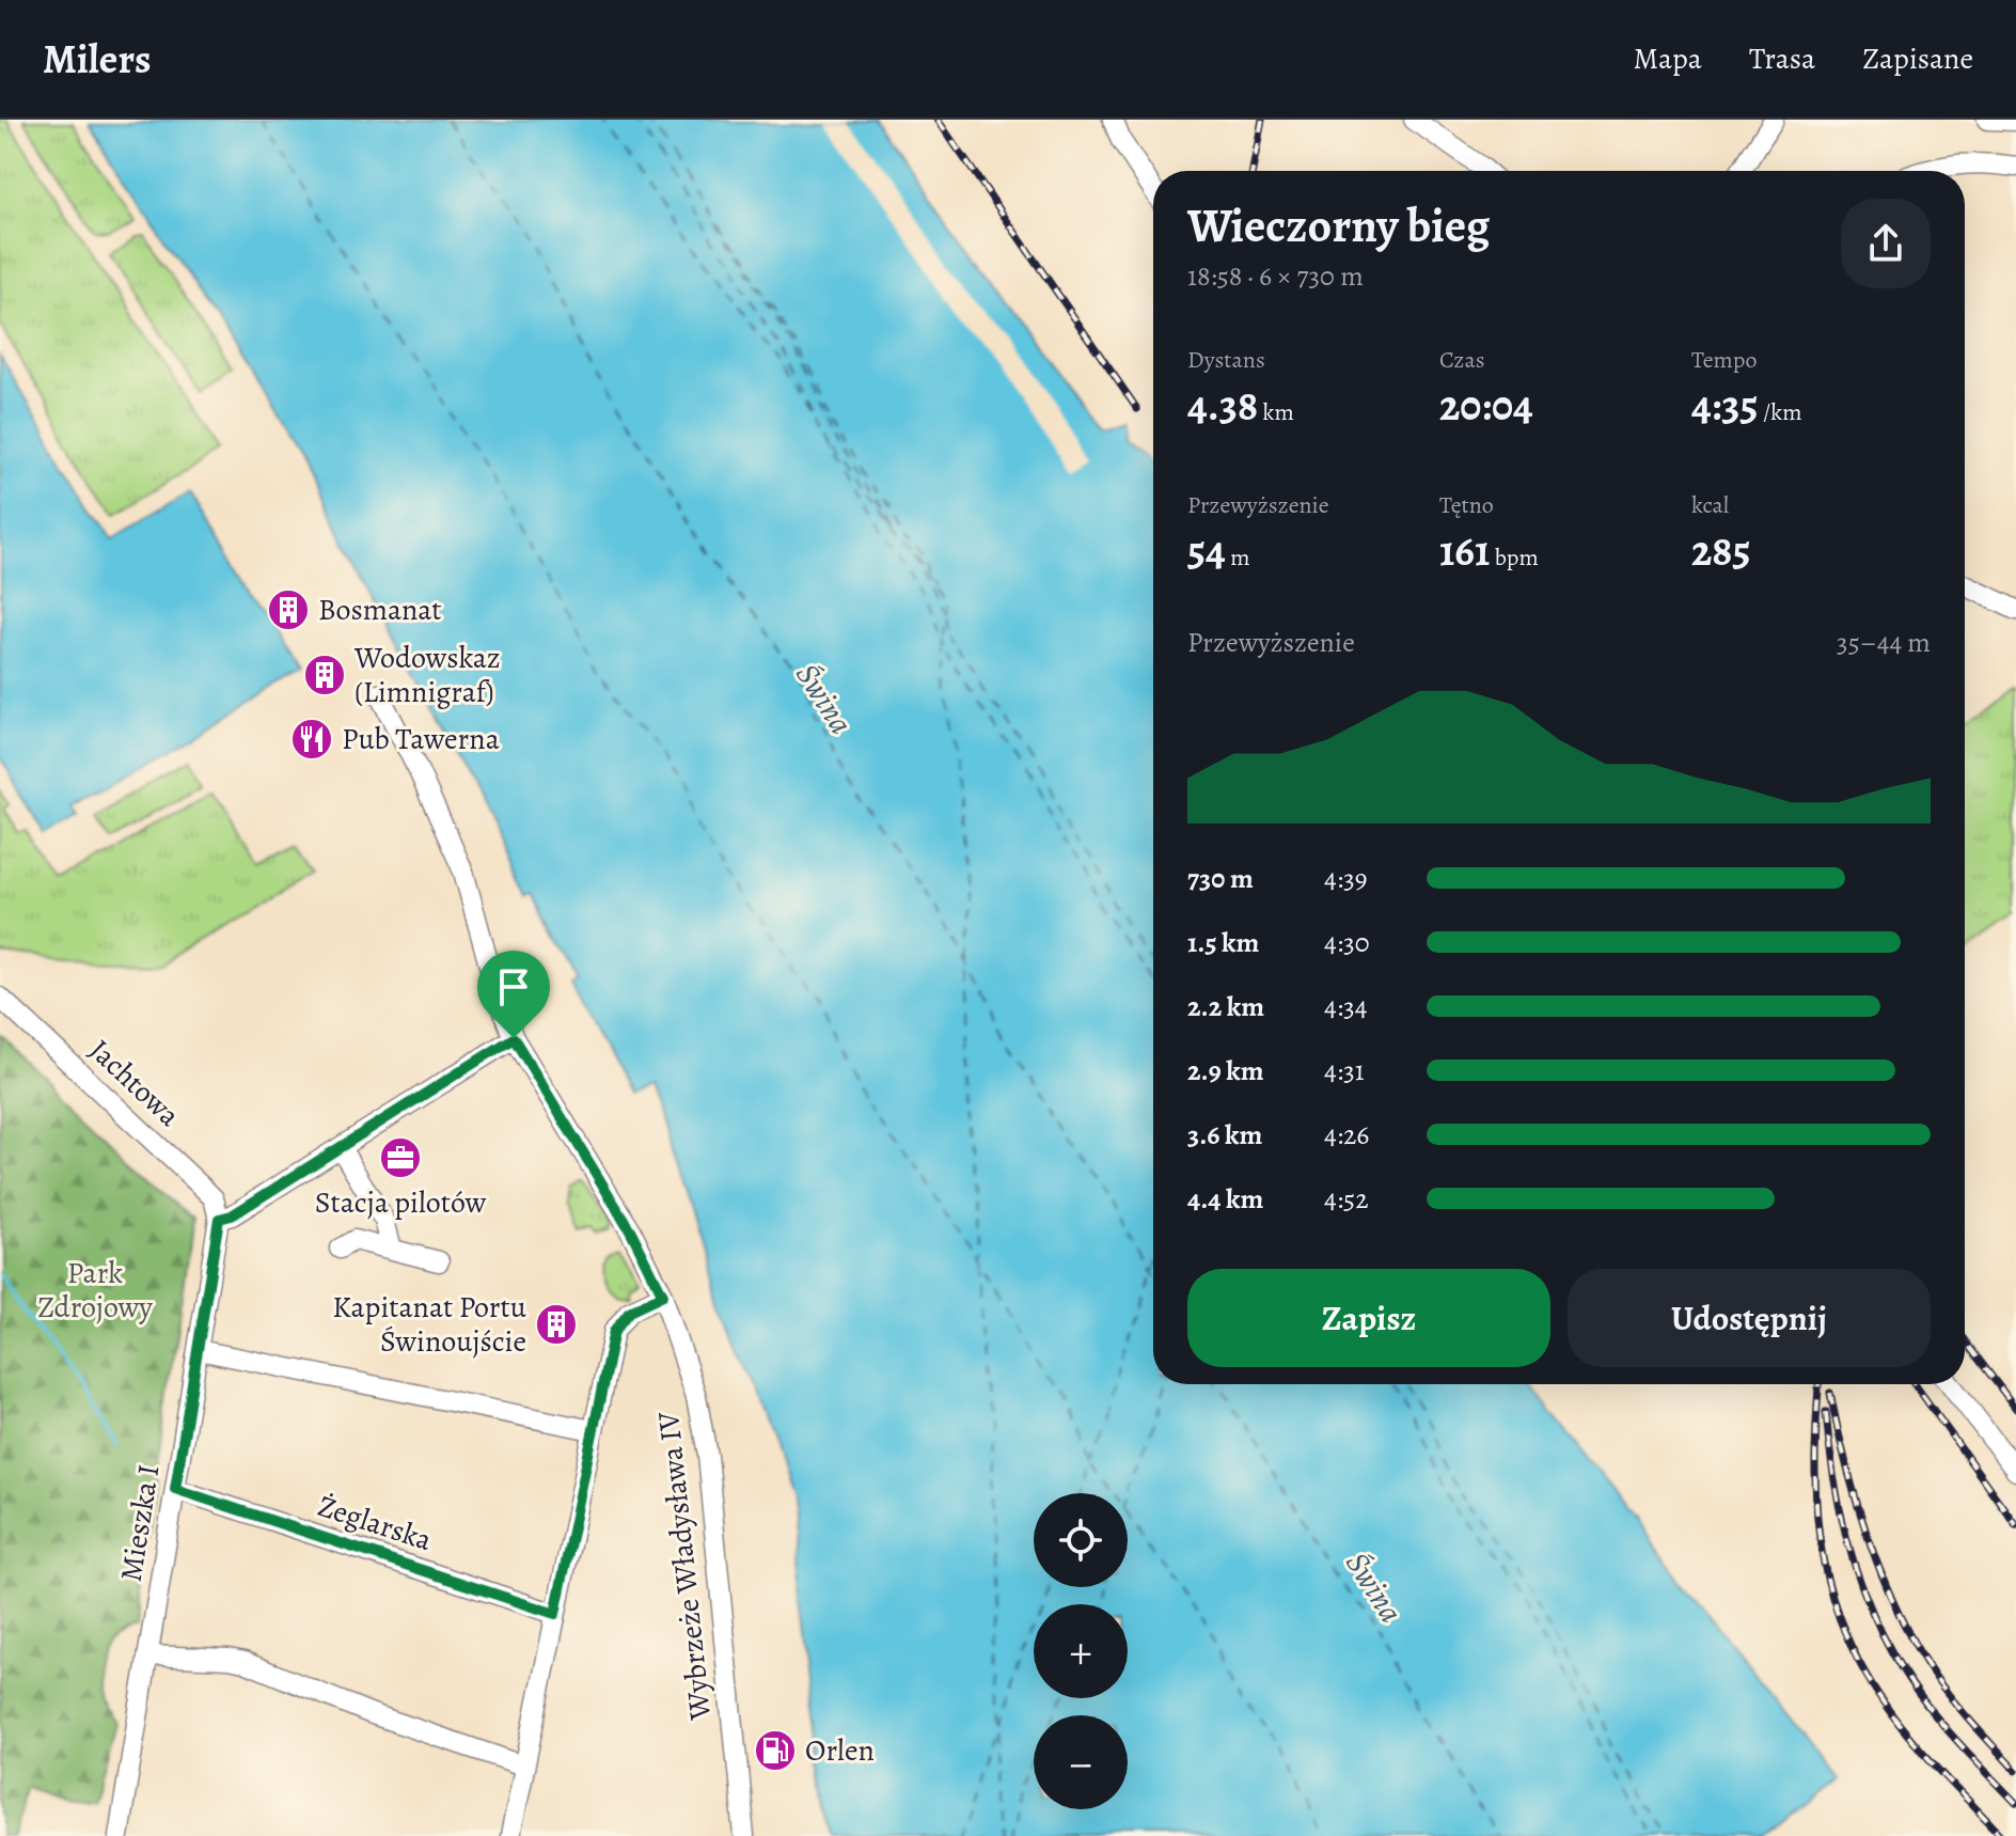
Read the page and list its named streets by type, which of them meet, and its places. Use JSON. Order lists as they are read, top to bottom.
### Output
{
  "streets": {
    "street": [
      "Jachtowa",
      "Mieszka I",
      "Żeglarska",
      "Wybrzeże Władysława IV"
    ]
  },
  "crossings": [
    ["Jachtowa", "Mieszka I"],
    ["Mieszka I", "Żeglarska"]
  ],
  "water": ["Świna"],
  "parks": ["Park Zdrojowy"],
  "places": {
    "building": ["Bosmanat", "Wodowskaz (Limnigraf)", "Kapitanat Portu Świnoujście"],
    "restaurant": ["Pub Tawerna"],
    "office": ["Stacja pilotów"],
    "fuel station": ["Orlen"]
  },
  "page": {
    "header": "Milers",
    "nav": ["Mapa", "Trasa", "Zapisane"],
    "heading": ["Wieczorny bieg", "18:58 · 6 × 730 m"],
    "stats": [
      ["Dystans", "4.38 km"],
      ["Czas", "20:04"],
      ["Tempo", "4:35 /km"],
      ["Przewyższenie", "54 m"],
      ["Tętno", "161 bpm"],
      ["kcal", "285"]
    ],
    "chart": ["Przewyższenie", "35–44 m"],
    "list": [
      {
        "name": "730 m",
        "note": "4:39"
      },
      {
        "name": "1.5 km",
        "note": "4:30"
      },
      {
        "name": "2.2 km",
        "note": "4:34"
      },
      {
        "name": "2.9 km",
        "note": "4:31"
      },
      {
        "name": "3.6 km",
        "note": "4:26"
      },
      {
        "name": "4.4 km",
        "note": "4:52"
      }
    ],
    "buttons": ["Zapisz", "Udostępnij"],
    "map_buttons": ["+", "−"]
  }
}
